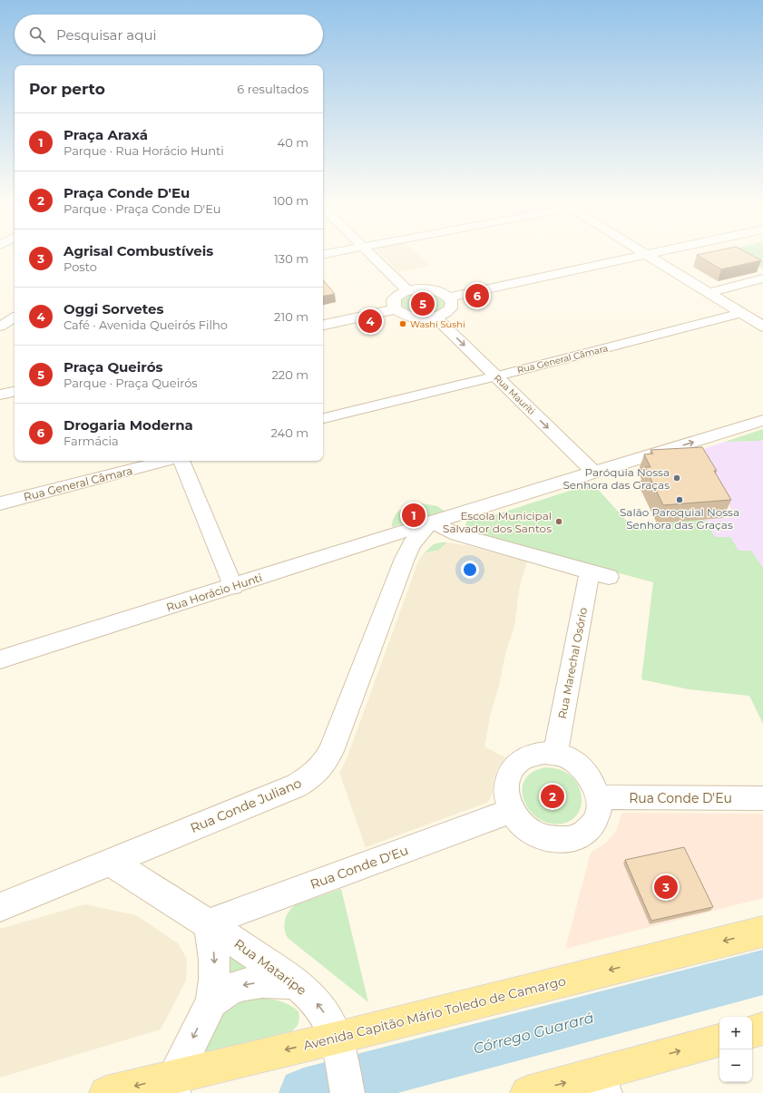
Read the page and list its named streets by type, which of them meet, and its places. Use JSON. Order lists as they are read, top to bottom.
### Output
{
  "streets": {
    "main road": ["Avenida Capitão Mário Toledo de Camargo"],
    "street": [
      "Rua General Câmara",
      "Rua Mauriti",
      "Rua Horácio Hunti",
      "Rua Marechal Osório",
      "Rua Conde D'Eu",
      "Rua Conde Juliano",
      "Rua Mataripe"
    ]
  },
  "crossings": [
    ["Rua General Câmara", "Rua Mauriti"],
    ["Rua Horácio Hunti", "Rua Marechal Osório"],
    ["Rua Horácio Hunti", "Rua Conde Juliano"],
    ["Rua Marechal Osório", "Rua Conde D'Eu"],
    ["Rua Marechal Osório", "Rua Conde Juliano"],
    ["Rua Conde D'Eu", "Rua Mataripe"],
    ["Rua Conde Juliano", "Rua Mataripe"],
    ["Rua Mataripe", "Avenida Capitão Mário Toledo de Camargo"]
  ],
  "one_way": ["Rua Mauriti"],
  "water": ["Córrego Guarará"],
  "places": [
    "Washi Sushi",
    "Paróquia Nossa Senhora das Graças",
    "Salão Paroquial Nossa Senhora das Graças",
    "Escola Municipal Salvador dos Santos"
  ],
  "page": {
    "search": "Pesquisar aqui",
    "heading": ["Por perto", "6 resultados"],
    "list": [
      {
        "mark": "1",
        "name": "Praça Araxá",
        "note": "Parque · Rua Horácio Hunti",
        "value": "40 m"
      },
      {
        "mark": "2",
        "name": "Praça Conde D'Eu",
        "note": "Parque · Praça Conde D'Eu",
        "value": "100 m"
      },
      {
        "mark": "3",
        "name": "Agrisal Combustíveis",
        "note": "Posto",
        "value": "130 m"
      },
      {
        "mark": "4",
        "name": "Oggi Sorvetes",
        "note": "Café · Avenida Queirós Filho",
        "value": "210 m"
      },
      {
        "mark": "5",
        "name": "Praça Queirós",
        "note": "Parque · Praça Queirós",
        "value": "220 m"
      },
      {
        "mark": "6",
        "name": "Drogaria Moderna",
        "note": "Farmácia",
        "value": "240 m"
      }
    ],
    "pins": [
      "6",
      "5",
      "4",
      "1",
      "2",
      "3"
    ],
    "map_buttons": ["+", "−"]
  }
}
